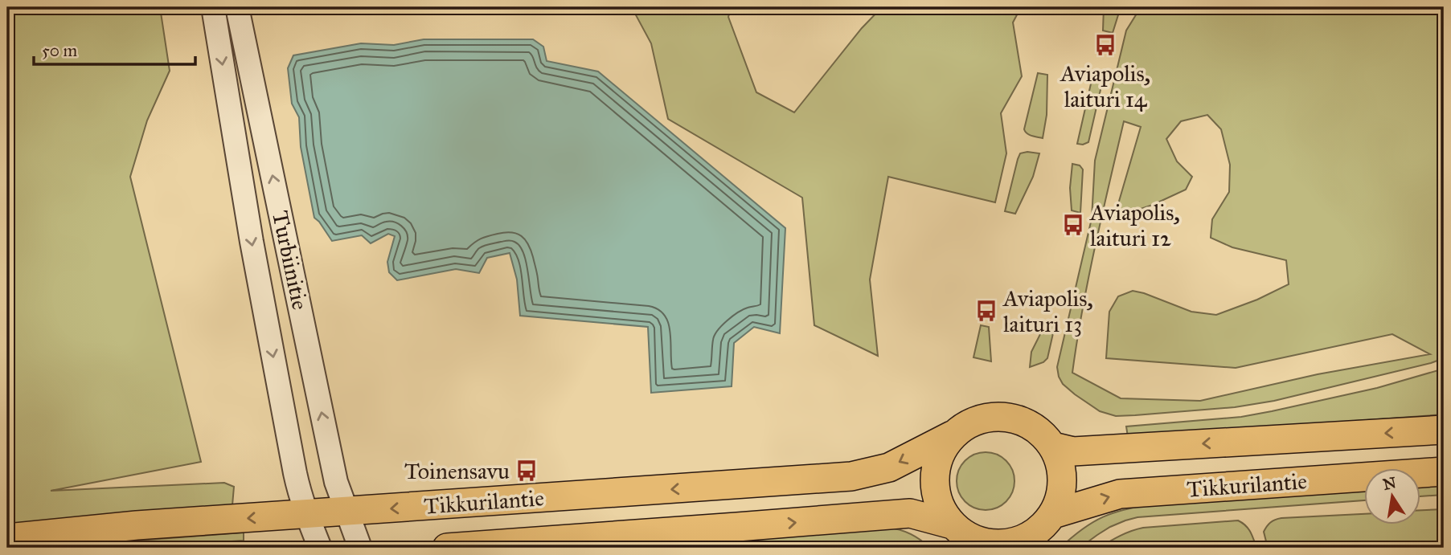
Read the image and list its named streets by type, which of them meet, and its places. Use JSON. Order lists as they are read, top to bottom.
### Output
{
  "streets": {
    "main road": ["Tikkurilantie"],
    "street": ["Turbiinitie"]
  },
  "crossings": [
    ["Turbiinitie", "Tikkurilantie"]
  ],
  "places": {
    "bus stop": [
      "Aviapolis, laituri 14",
      "Aviapolis, laituri 12",
      "Aviapolis, laituri 13",
      "Toinensavu"
    ]
  },
  "scale_bar": "50 m",
  "north": "top"
}
